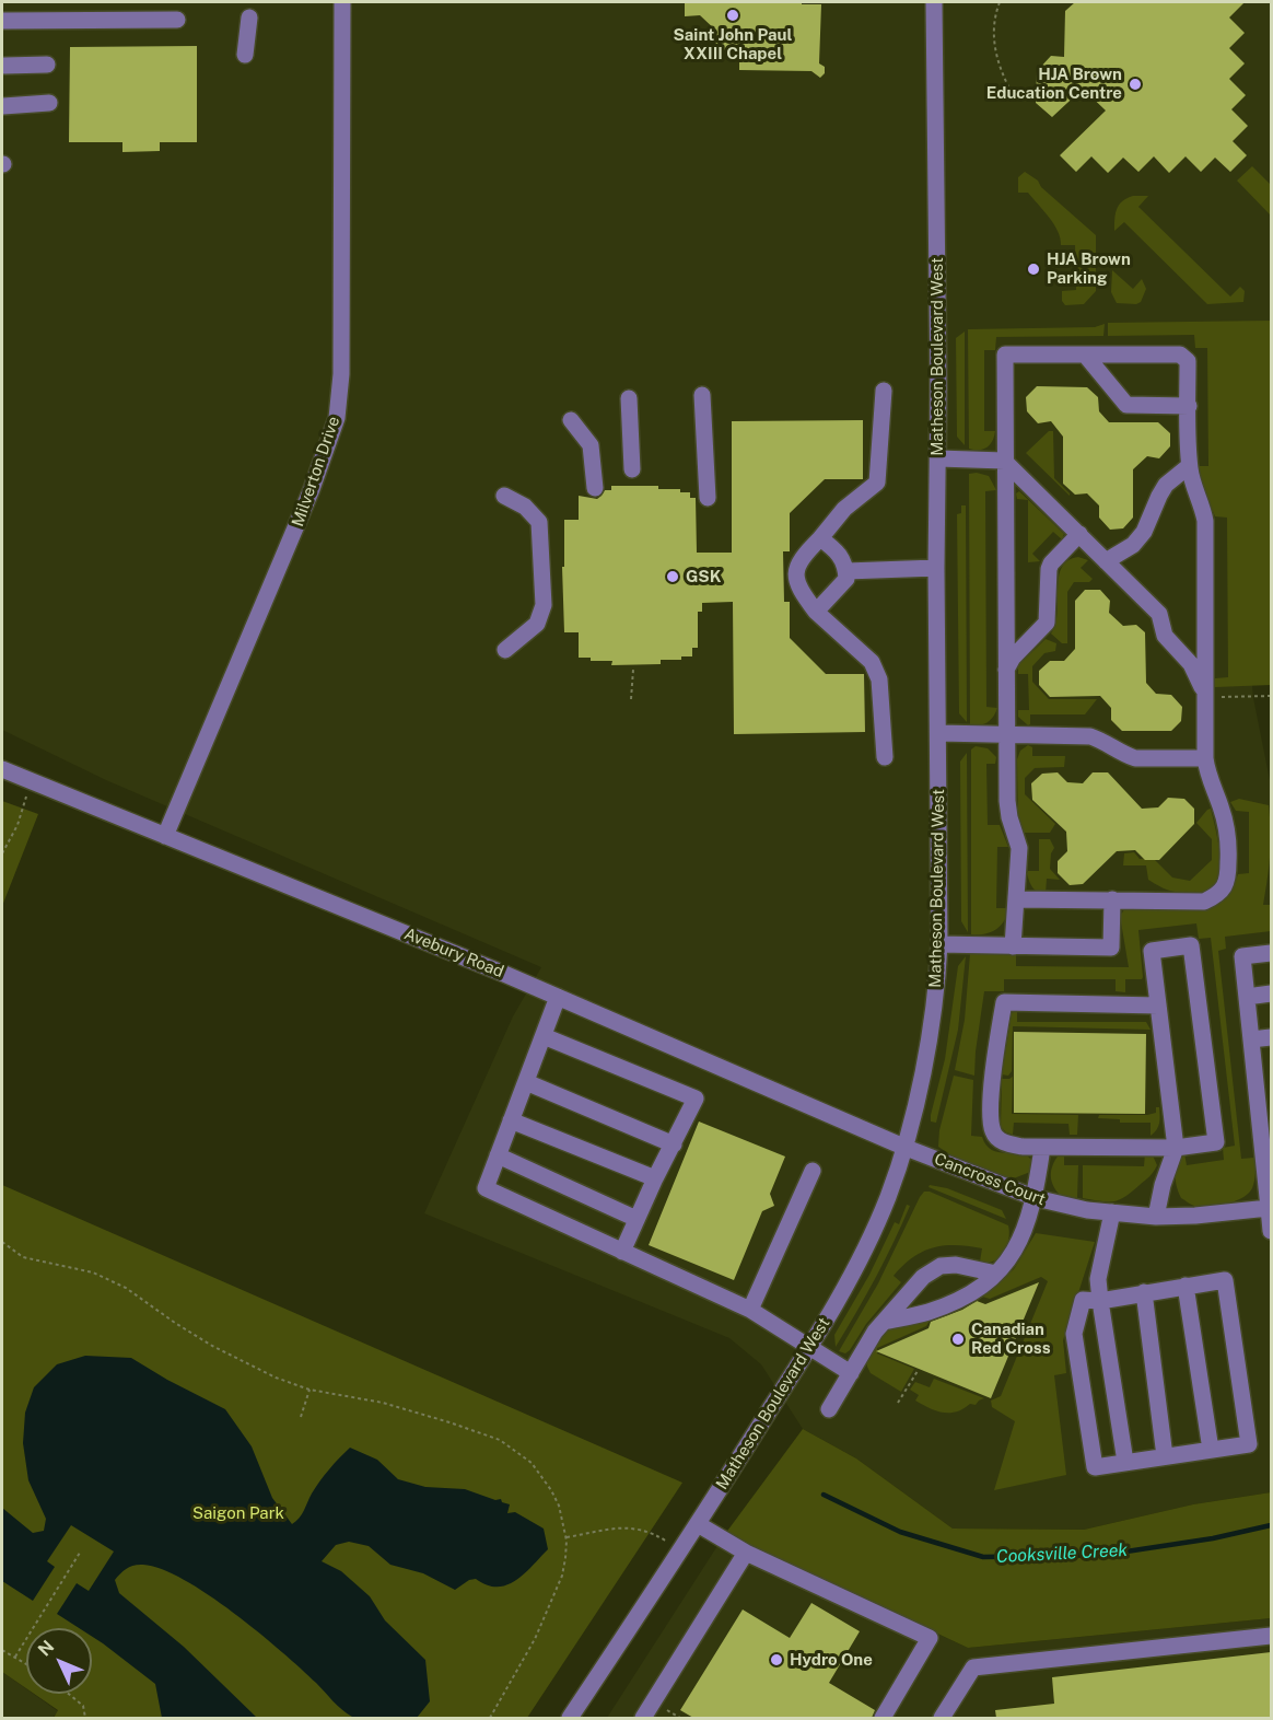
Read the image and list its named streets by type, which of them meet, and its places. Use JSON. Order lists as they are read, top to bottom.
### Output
{
  "streets": {
    "street": [
      "Matheson Boulevard West",
      "Milverton Drive",
      "Avebury Road",
      "Cancross Court"
    ]
  },
  "crossings": [
    ["Matheson Boulevard West", "Avebury Road"],
    ["Matheson Boulevard West", "Cancross Court"],
    ["Milverton Drive", "Avebury Road"],
    ["Avebury Road", "Cancross Court"]
  ],
  "water": ["Cooksville Creek"],
  "parks": ["Saigon Park"],
  "places": [
    "Saint John Paul XXIII Chapel",
    "HJA Brown Education Centre",
    "HJA Brown Parking",
    "GSK",
    "Canadian Red Cross",
    "Hydro One"
  ],
  "north": "top left"
}
